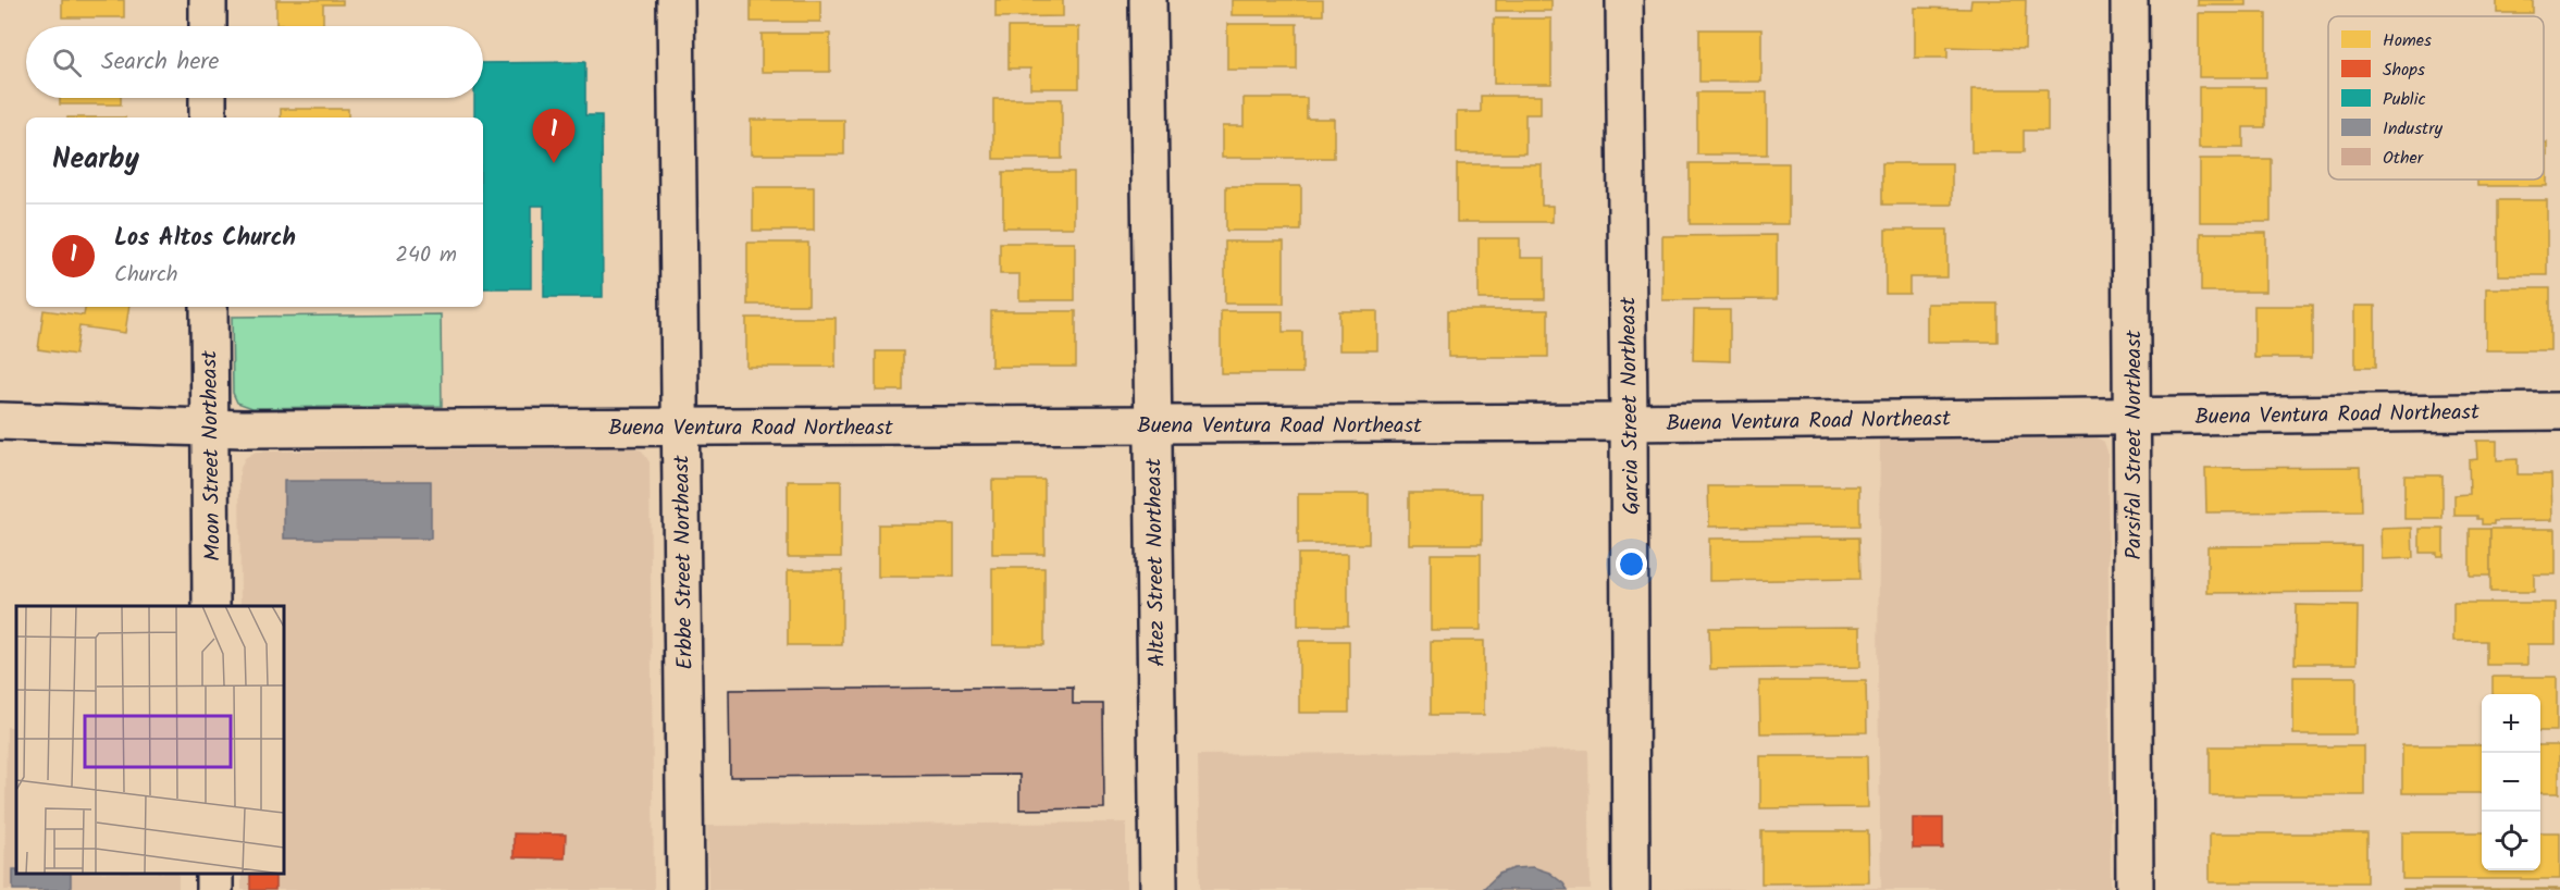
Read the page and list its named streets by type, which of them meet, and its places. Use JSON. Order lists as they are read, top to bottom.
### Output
{
  "streets": {
    "street": [
      "Garcia Street Northeast",
      "Buena Ventura Road Northeast",
      "Parsifal Street Northeast",
      "Moon Street Northeast",
      "Erbbe Street Northeast",
      "Altez Street Northeast"
    ]
  },
  "crossings": [
    ["Garcia Street Northeast", "Buena Ventura Road Northeast"],
    ["Buena Ventura Road Northeast", "Parsifal Street Northeast"],
    ["Buena Ventura Road Northeast", "Moon Street Northeast"],
    ["Buena Ventura Road Northeast", "Erbbe Street Northeast"],
    ["Buena Ventura Road Northeast", "Altez Street Northeast"]
  ],
  "legend": [
    "Homes",
    "Shops",
    "Public",
    "Industry",
    "Other"
  ],
  "page": {
    "search": "Search here",
    "pins": "1",
    "heading": "Nearby",
    "list": [
      {
        "mark": "1",
        "name": "Los Altos Church",
        "note": "Church",
        "value": "240 m"
      }
    ],
    "map_buttons": ["+", "−"]
  }
}
